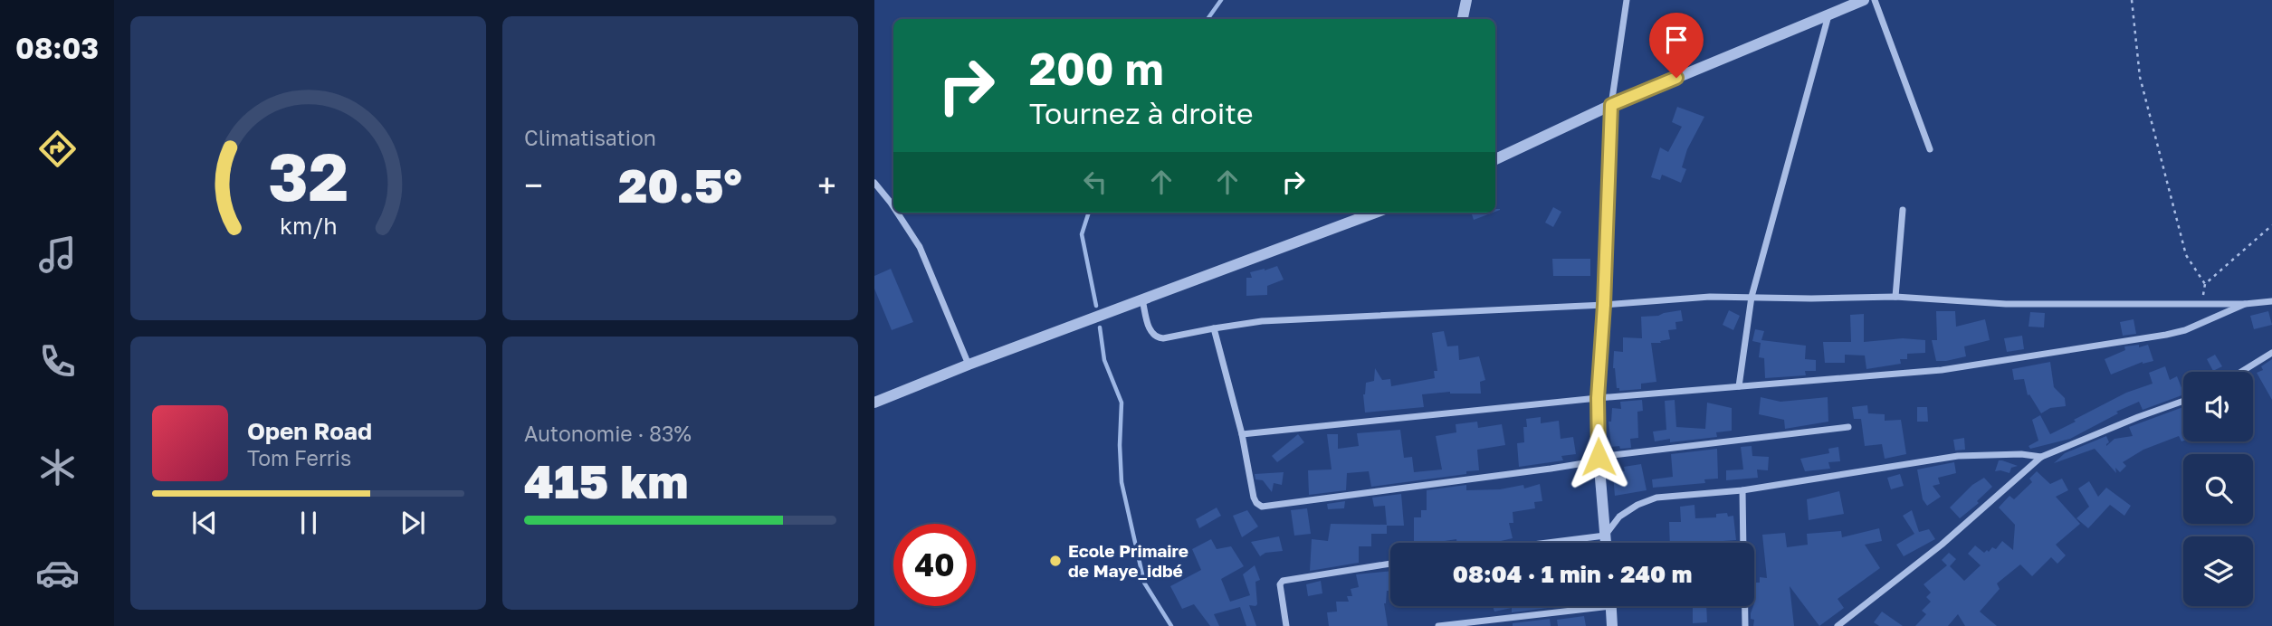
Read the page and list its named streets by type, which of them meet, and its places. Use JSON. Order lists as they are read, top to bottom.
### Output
{
  "places": ["Ecole Primaire de Maye_idbé"],
  "page": {
    "tabs": "08:03",
    "tile": [
      "Climatisation",
      ["Autonomie · 83%", "415 km"]
    ],
    "turn": ["200 m", "Tournez à droite"],
    "heat": ["−", "20.5°", "+"],
    "song": ["Open Road", "Tom Ferris"],
    "limit": "40",
    "trip": "08:04 · 1 min · 240 m",
    "gauge": ["32", "km/h"]
  }
}
